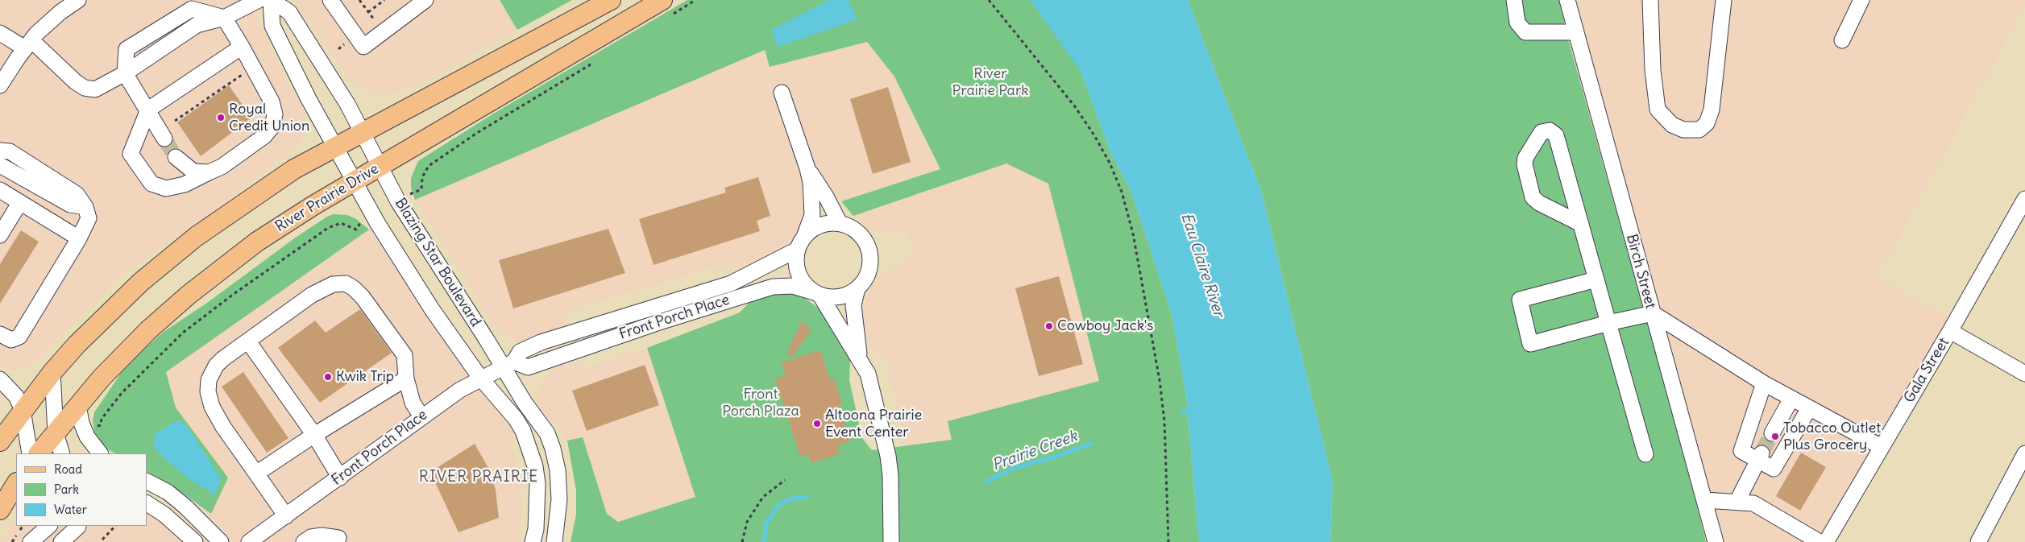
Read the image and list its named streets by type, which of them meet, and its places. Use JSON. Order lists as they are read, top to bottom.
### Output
{
  "streets": {
    "main road": ["River Prairie Drive"],
    "street": [
      "Blazing Star Boulevard",
      "Birch Street",
      "Front Porch Place",
      "Gala Street"
    ]
  },
  "crossings": [
    ["River Prairie Drive", "Blazing Star Boulevard"],
    ["Blazing Star Boulevard", "Front Porch Place"]
  ],
  "districts": ["RIVER PRAIRIE"],
  "water": ["Eau Claire River", "Prairie Creek"],
  "parks": ["River Prairie Park", "Front Porch Plaza"],
  "places": [
    "Royal Credit Union",
    "Cowboy Jack's",
    "Kwik Trip",
    "Altoona Prairie Event Center",
    "Tobacco Outlet Plus Grocery"
  ],
  "legend": ["Road", "Park", "Water"]
}
